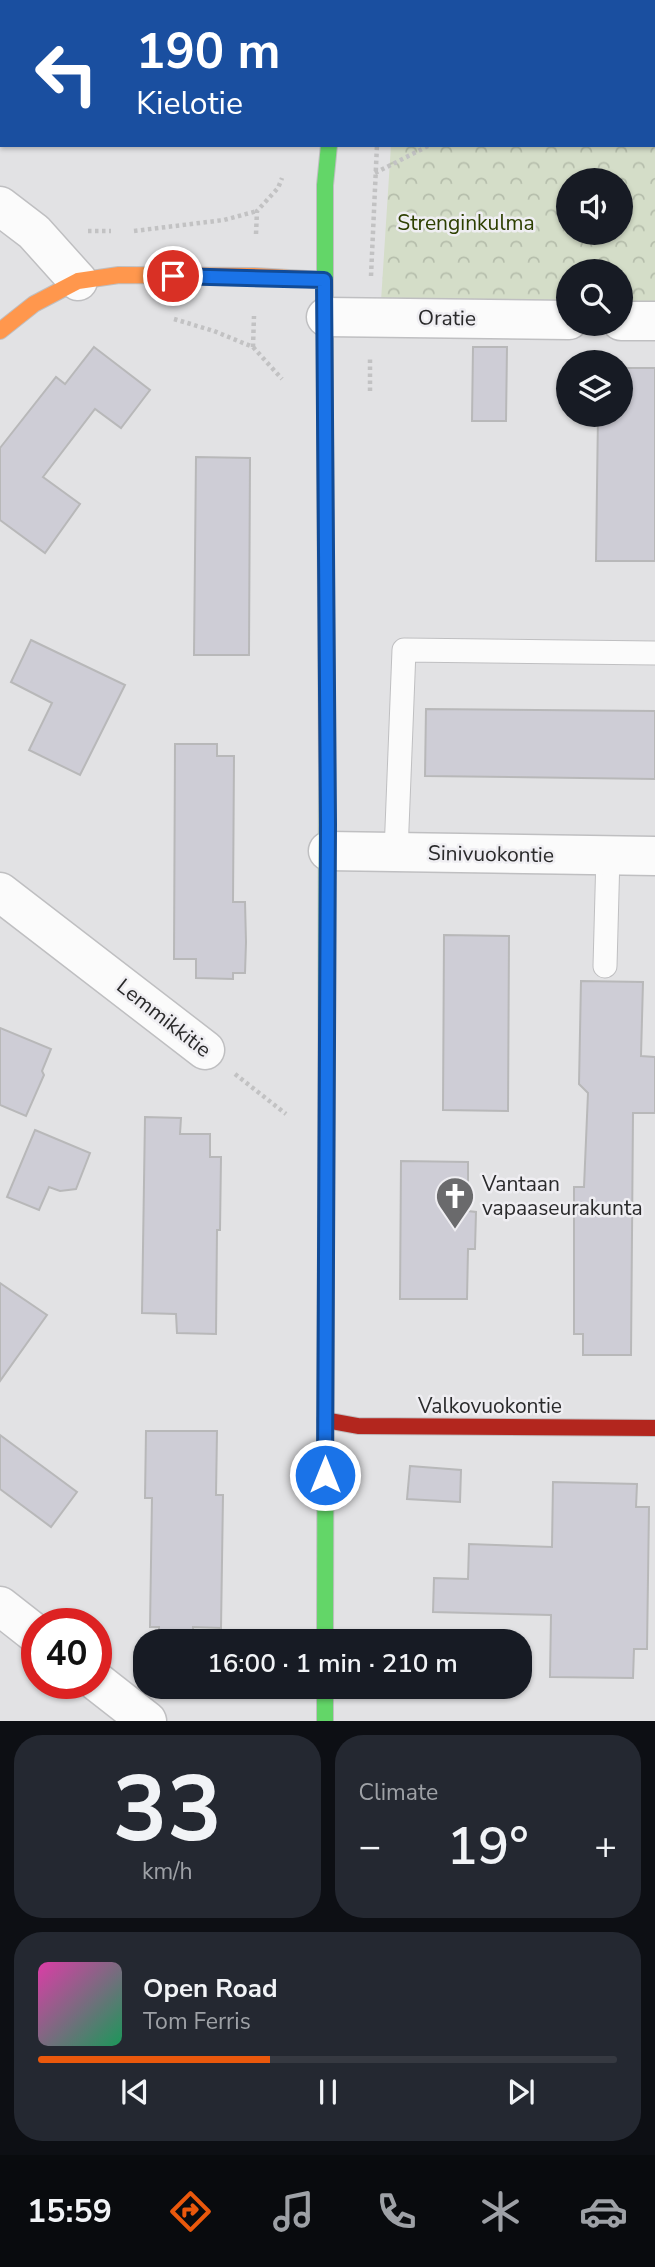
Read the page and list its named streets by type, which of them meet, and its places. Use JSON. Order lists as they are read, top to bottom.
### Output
{
  "streets": {
    "street": [
      "Oratie",
      "Sinivuokontie",
      "Lemmikkitie",
      "Valkovuokontie"
    ]
  },
  "parks": ["Strenginkulma"],
  "places": {
    "church": ["Vantaan vapaaseurakunta"]
  },
  "page": {
    "turn": ["190 m", "Kielotie"],
    "limit": "40",
    "trip": "16:00 · 1 min · 210 m",
    "tile": [
      ["33", "km/h"],
      "Climate"
    ],
    "heat": ["−", "19°", "+"],
    "song": ["Open Road", "Tom Ferris"],
    "tabs": "15:59"
  }
}
